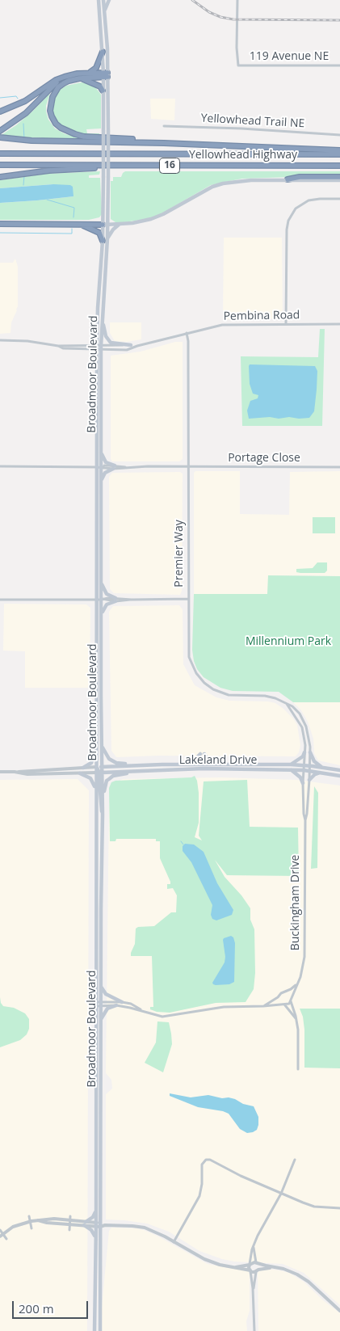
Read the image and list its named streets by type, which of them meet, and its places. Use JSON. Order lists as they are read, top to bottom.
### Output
{
  "streets": {
    "highway": ["Yellowhead Highway", "16"],
    "main road": ["Broadmoor Boulevard", "Lakeland Drive"],
    "street": [
      "119 Avenue NE",
      "Yellowhead Trail NE",
      "Pembina Road",
      "Portage Close",
      "Premier Way",
      "Buckingham Drive"
    ]
  },
  "crossings": [
    ["Pembina Road", "Broadmoor Boulevard"],
    ["Pembina Road", "Premier Way"],
    ["Broadmoor Boulevard", "Portage Close"],
    ["Broadmoor Boulevard", "Lakeland Drive"],
    ["Portage Close", "Premier Way"],
    ["Premier Way", "Lakeland Drive"],
    ["Premier Way", "Buckingham Drive"],
    ["Lakeland Drive", "Buckingham Drive"]
  ],
  "parks": ["Millennium Park"],
  "scale_bar": "200 m"
}
